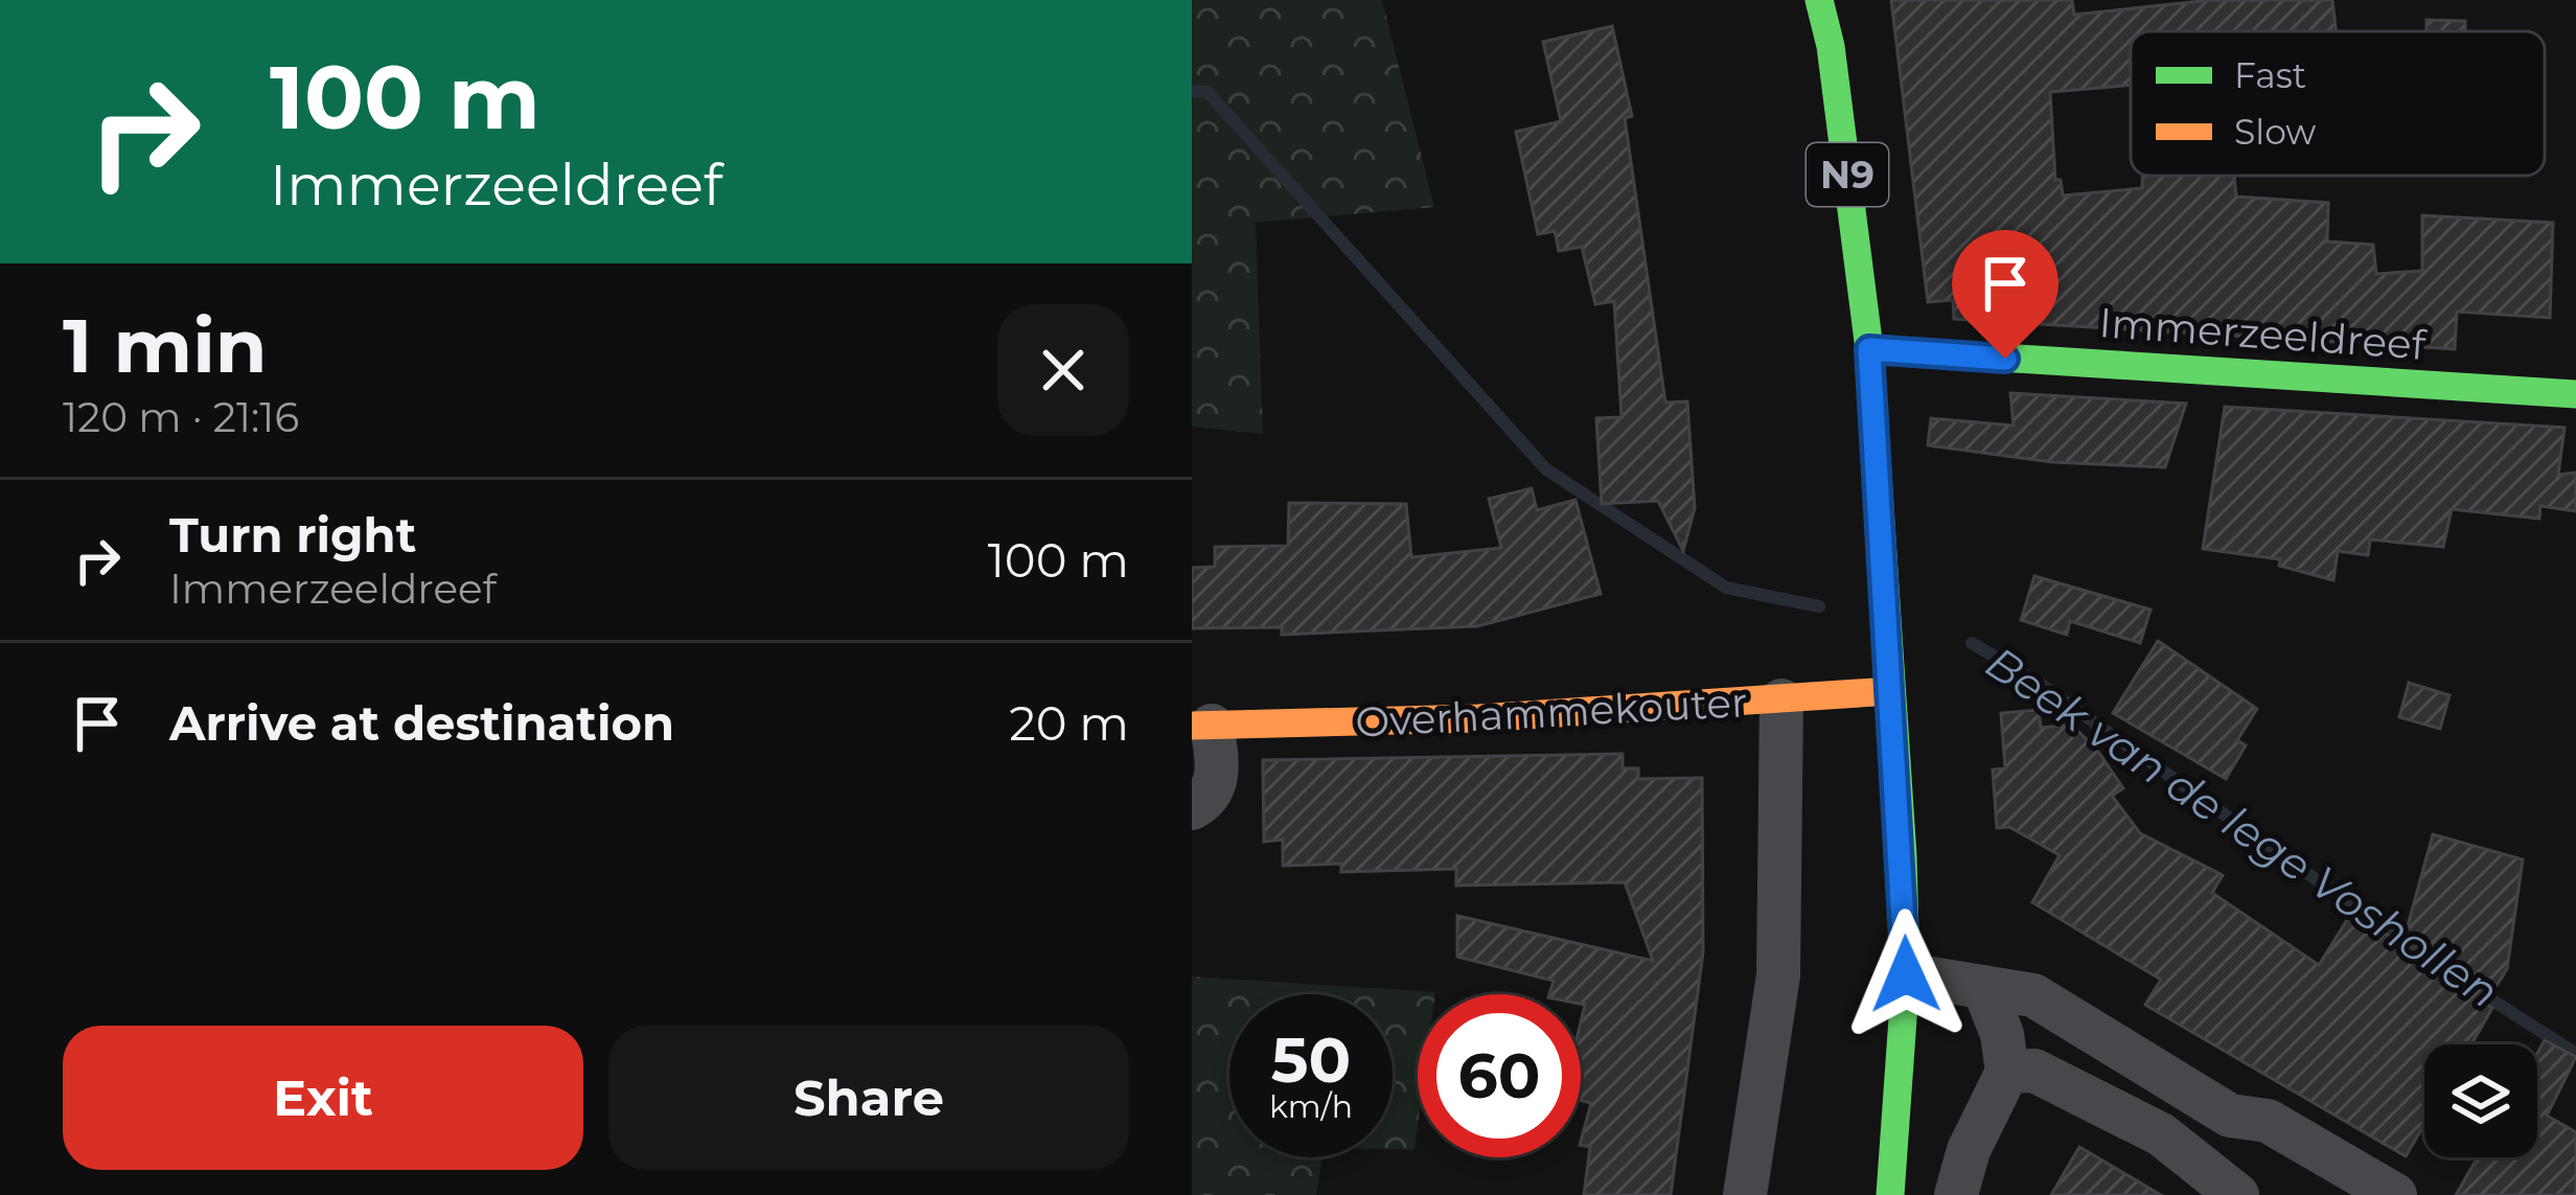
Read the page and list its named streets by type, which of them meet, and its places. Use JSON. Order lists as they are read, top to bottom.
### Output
{
  "streets": {
    "street": ["N9", "Immerzeeldreef", "Overhammekouter"]
  },
  "crossings": [
    ["N9", "Immerzeeldreef"],
    ["N9", "Overhammekouter"]
  ],
  "water": ["Beek van de lege Voshollen"],
  "legend": ["Fast", "Slow"],
  "page": {
    "turn": ["100 m", "Immerzeeldreef"],
    "heading": ["1 min", "120 m · 21:16"],
    "list": [
      {
        "name": "Turn right",
        "note": "Immerzeeldreef",
        "value": "100 m"
      },
      {
        "name": "Arrive at destination",
        "value": "20 m"
      }
    ],
    "speed": "50 km/h",
    "limit": "60",
    "buttons": ["Exit", "Share"]
  }
}
